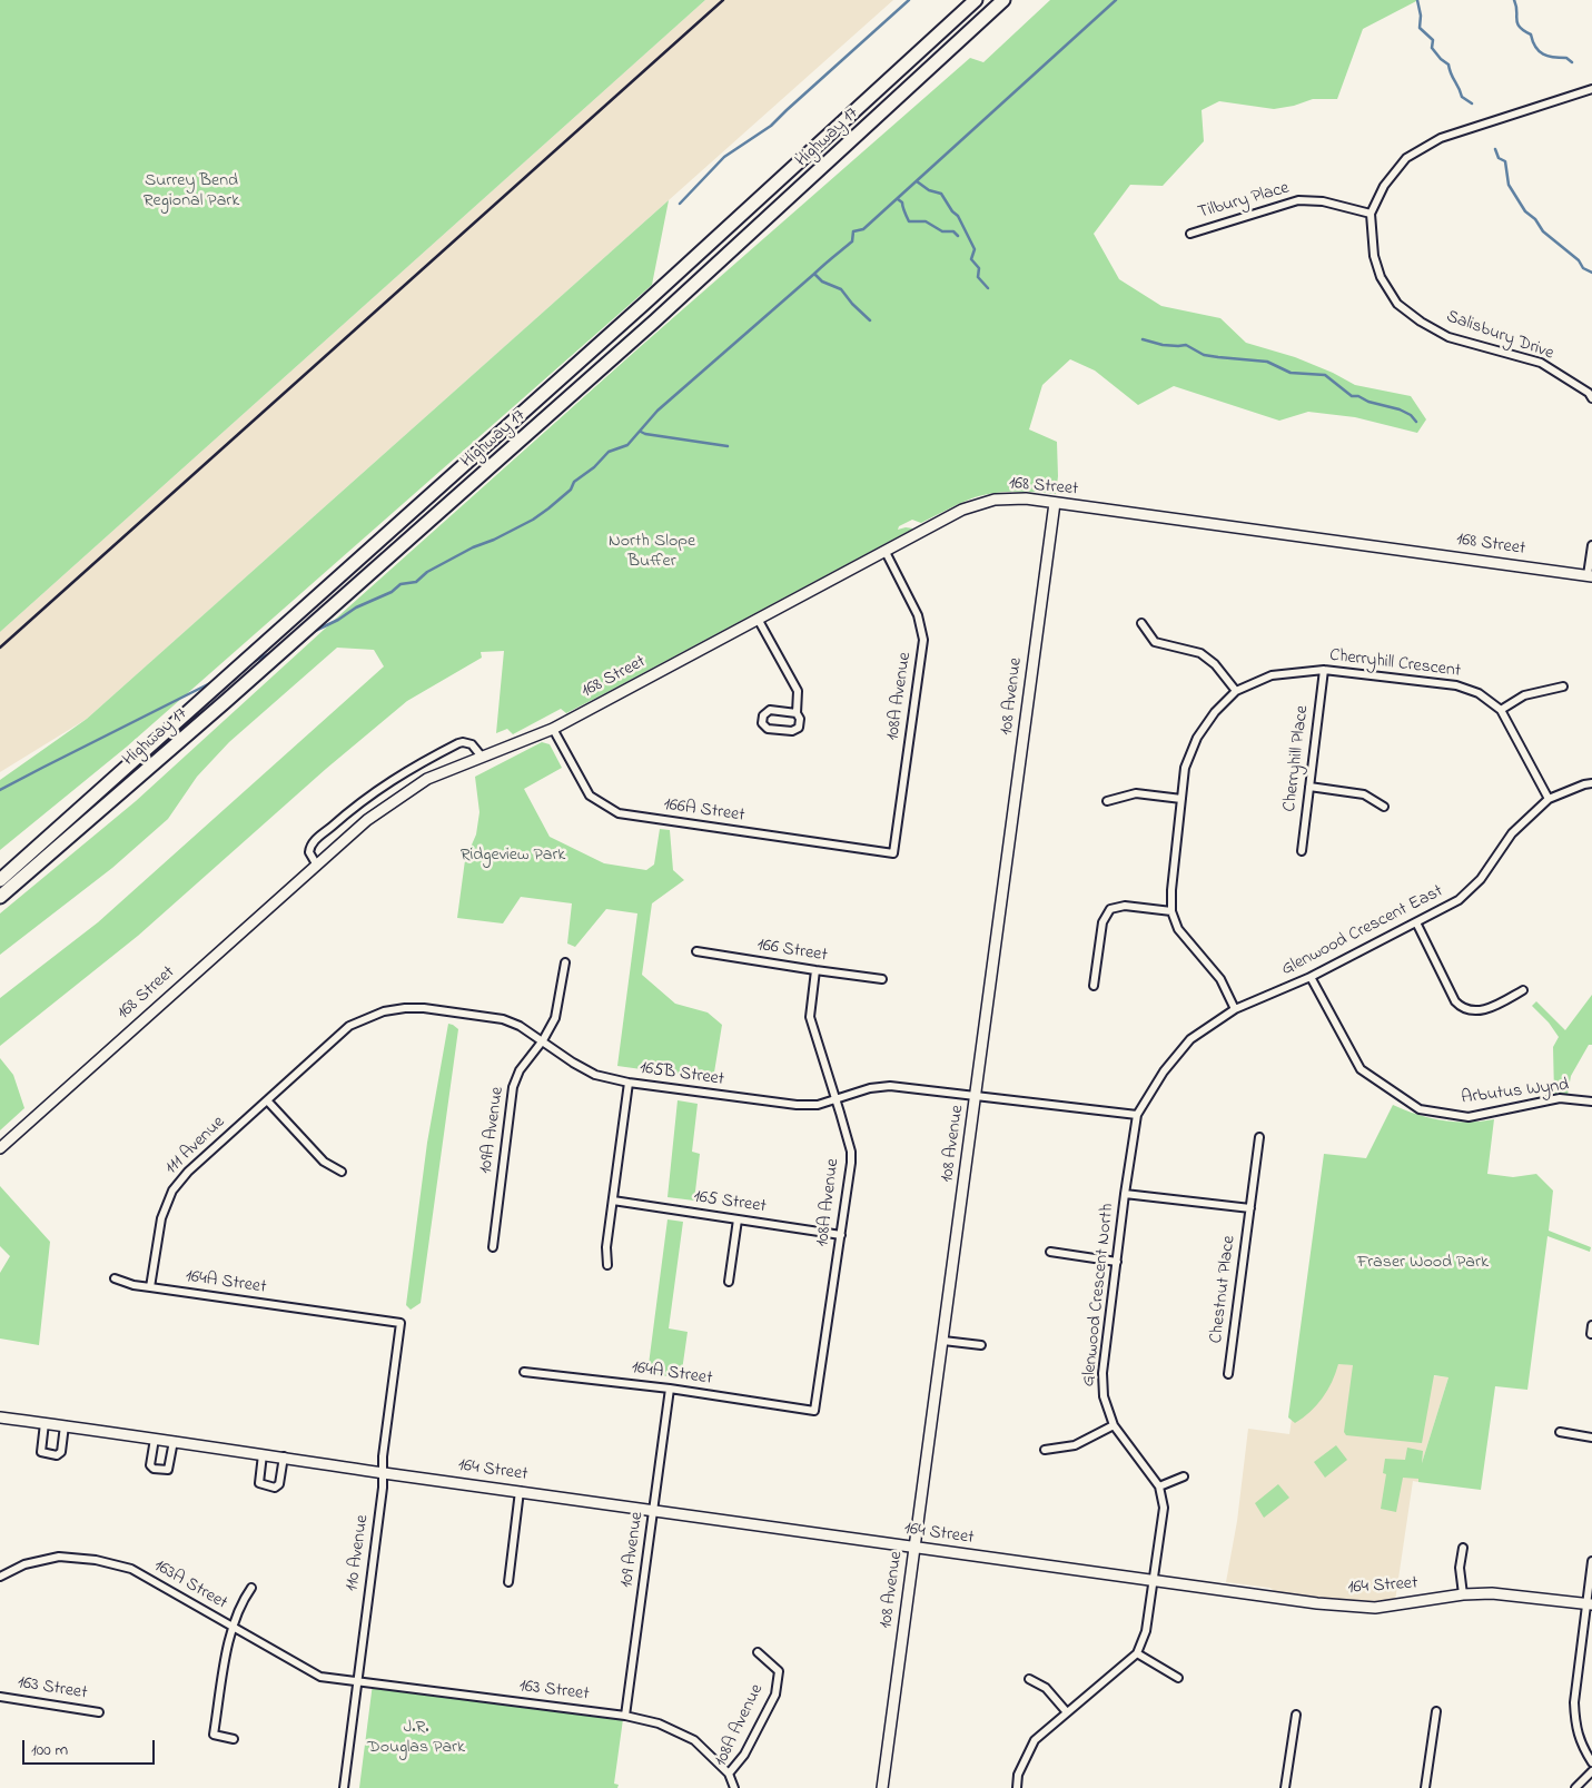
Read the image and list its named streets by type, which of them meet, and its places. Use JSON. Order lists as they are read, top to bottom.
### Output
{
  "streets": {
    "highway": ["Highway 17"],
    "street": [
      "Tilbury Place",
      "Salisbury Drive",
      "168 Street",
      "Cherryhill Crescent",
      "108A Avenue",
      "108 Avenue",
      "Cherryhill Place",
      "166A Street",
      "Glenwood Crescent East",
      "166 Street",
      "165B Street",
      "Arbutus Wynd",
      "109A Avenue",
      "111 Avenue",
      "165 Street",
      "164A Street",
      "Chestnut Place",
      "Glenwood Crescent North",
      "164 Street",
      "109 Avenue",
      "110 Avenue",
      "163A Street",
      "163 Street"
    ]
  },
  "crossings": [
    ["Tilbury Place", "Salisbury Drive"],
    ["168 Street", "108A Avenue"],
    ["168 Street", "108 Avenue"],
    ["168 Street", "166A Street"],
    ["Cherryhill Crescent", "Cherryhill Place"],
    ["Cherryhill Crescent", "Glenwood Crescent East"],
    ["Cherryhill Crescent", "Glenwood Crescent North"],
    ["108A Avenue", "166A Street"],
    ["108A Avenue", "166 Street"],
    ["108A Avenue", "165B Street"],
    ["108A Avenue", "165 Street"],
    ["108A Avenue", "164A Street"],
    ["108A Avenue", "163 Street"],
    ["108 Avenue", "165B Street"],
    ["108 Avenue", "164 Street"],
    ["Glenwood Crescent East", "Arbutus Wynd"],
    ["Glenwood Crescent East", "Glenwood Crescent North"],
    ["165B Street", "109A Avenue"],
    ["165B Street", "111 Avenue"],
    ["165B Street", "Glenwood Crescent North"],
    ["111 Avenue", "164A Street"],
    ["164A Street", "109 Avenue"],
    ["164A Street", "110 Avenue"],
    ["Glenwood Crescent North", "164 Street"],
    ["164 Street", "109 Avenue"],
    ["164 Street", "110 Avenue"],
    ["109 Avenue", "163 Street"],
    ["110 Avenue", "163A Street"],
    ["110 Avenue", "163 Street"],
    ["163A Street", "163 Street"]
  ],
  "parks": [
    "Surrey Bend Regional Park",
    "North Slope Buffer",
    "Ridgeview Park",
    "Fraser Wood Park",
    "J.R. Douglas Park"
  ],
  "scale_bar": "100 m"
}
